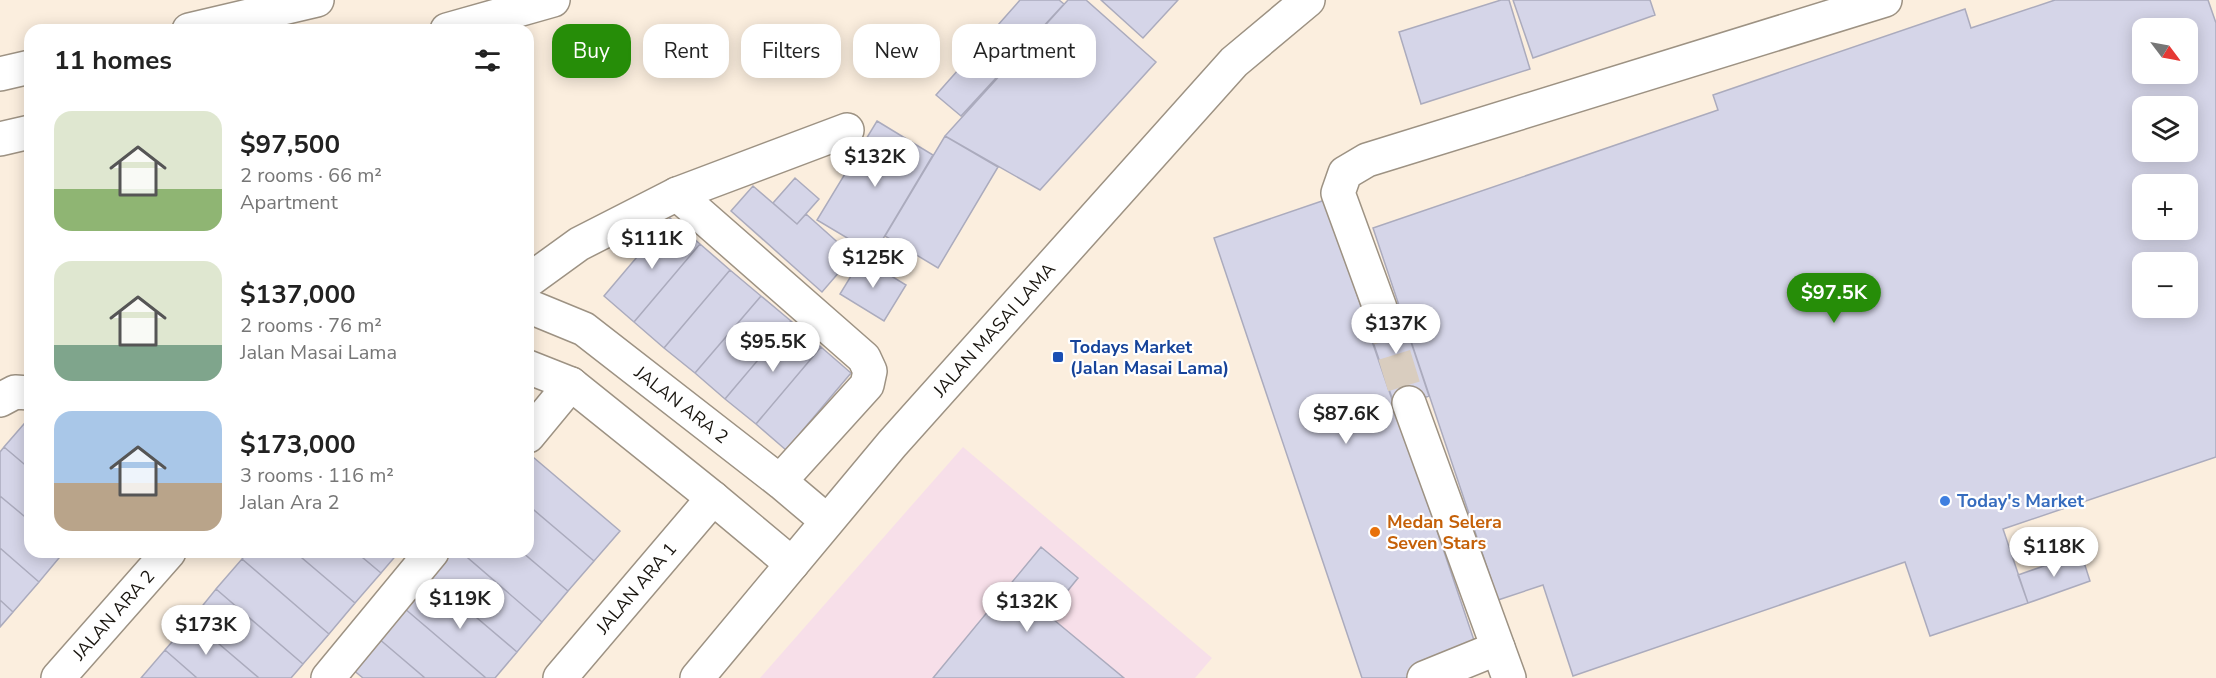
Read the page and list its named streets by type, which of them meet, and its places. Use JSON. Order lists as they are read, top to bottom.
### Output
{
  "streets": {
    "main road": ["JALAN MASAI LAMA", "JALAN ARA 2", "JALAN ARA 1"]
  },
  "crossings": [
    ["JALAN MASAI LAMA", "JALAN ARA 2"]
  ],
  "places": {
    "transit": ["Todays Market (Jalan Masai Lama)"],
    "other": ["Today's Market", "Medan Selera Seven Stars"]
  },
  "north": "bottom right",
  "page": {
    "map_buttons": ["+", "−"],
    "chip": [
      "Buy",
      "Rent",
      "Filters",
      "New",
      "Apartment"
    ],
    "heading": "11 homes",
    "list": [
      {
        "name": "$97,500",
        "note": "2 rooms · 66 m² · Apartment"
      },
      {
        "name": "$137,000",
        "note": "2 rooms · 76 m² · Jalan Masai Lama"
      },
      {
        "name": "$173,000",
        "note": "3 rooms · 116 m² · Jalan Ara 2"
      }
    ],
    "price": [
      "$132K",
      "$111K",
      "$125K",
      "$97.5K",
      "$137K",
      "$95.5K",
      "$87.6K",
      "$118K",
      "$119K",
      "$132K",
      "$173K"
    ]
  }
}
